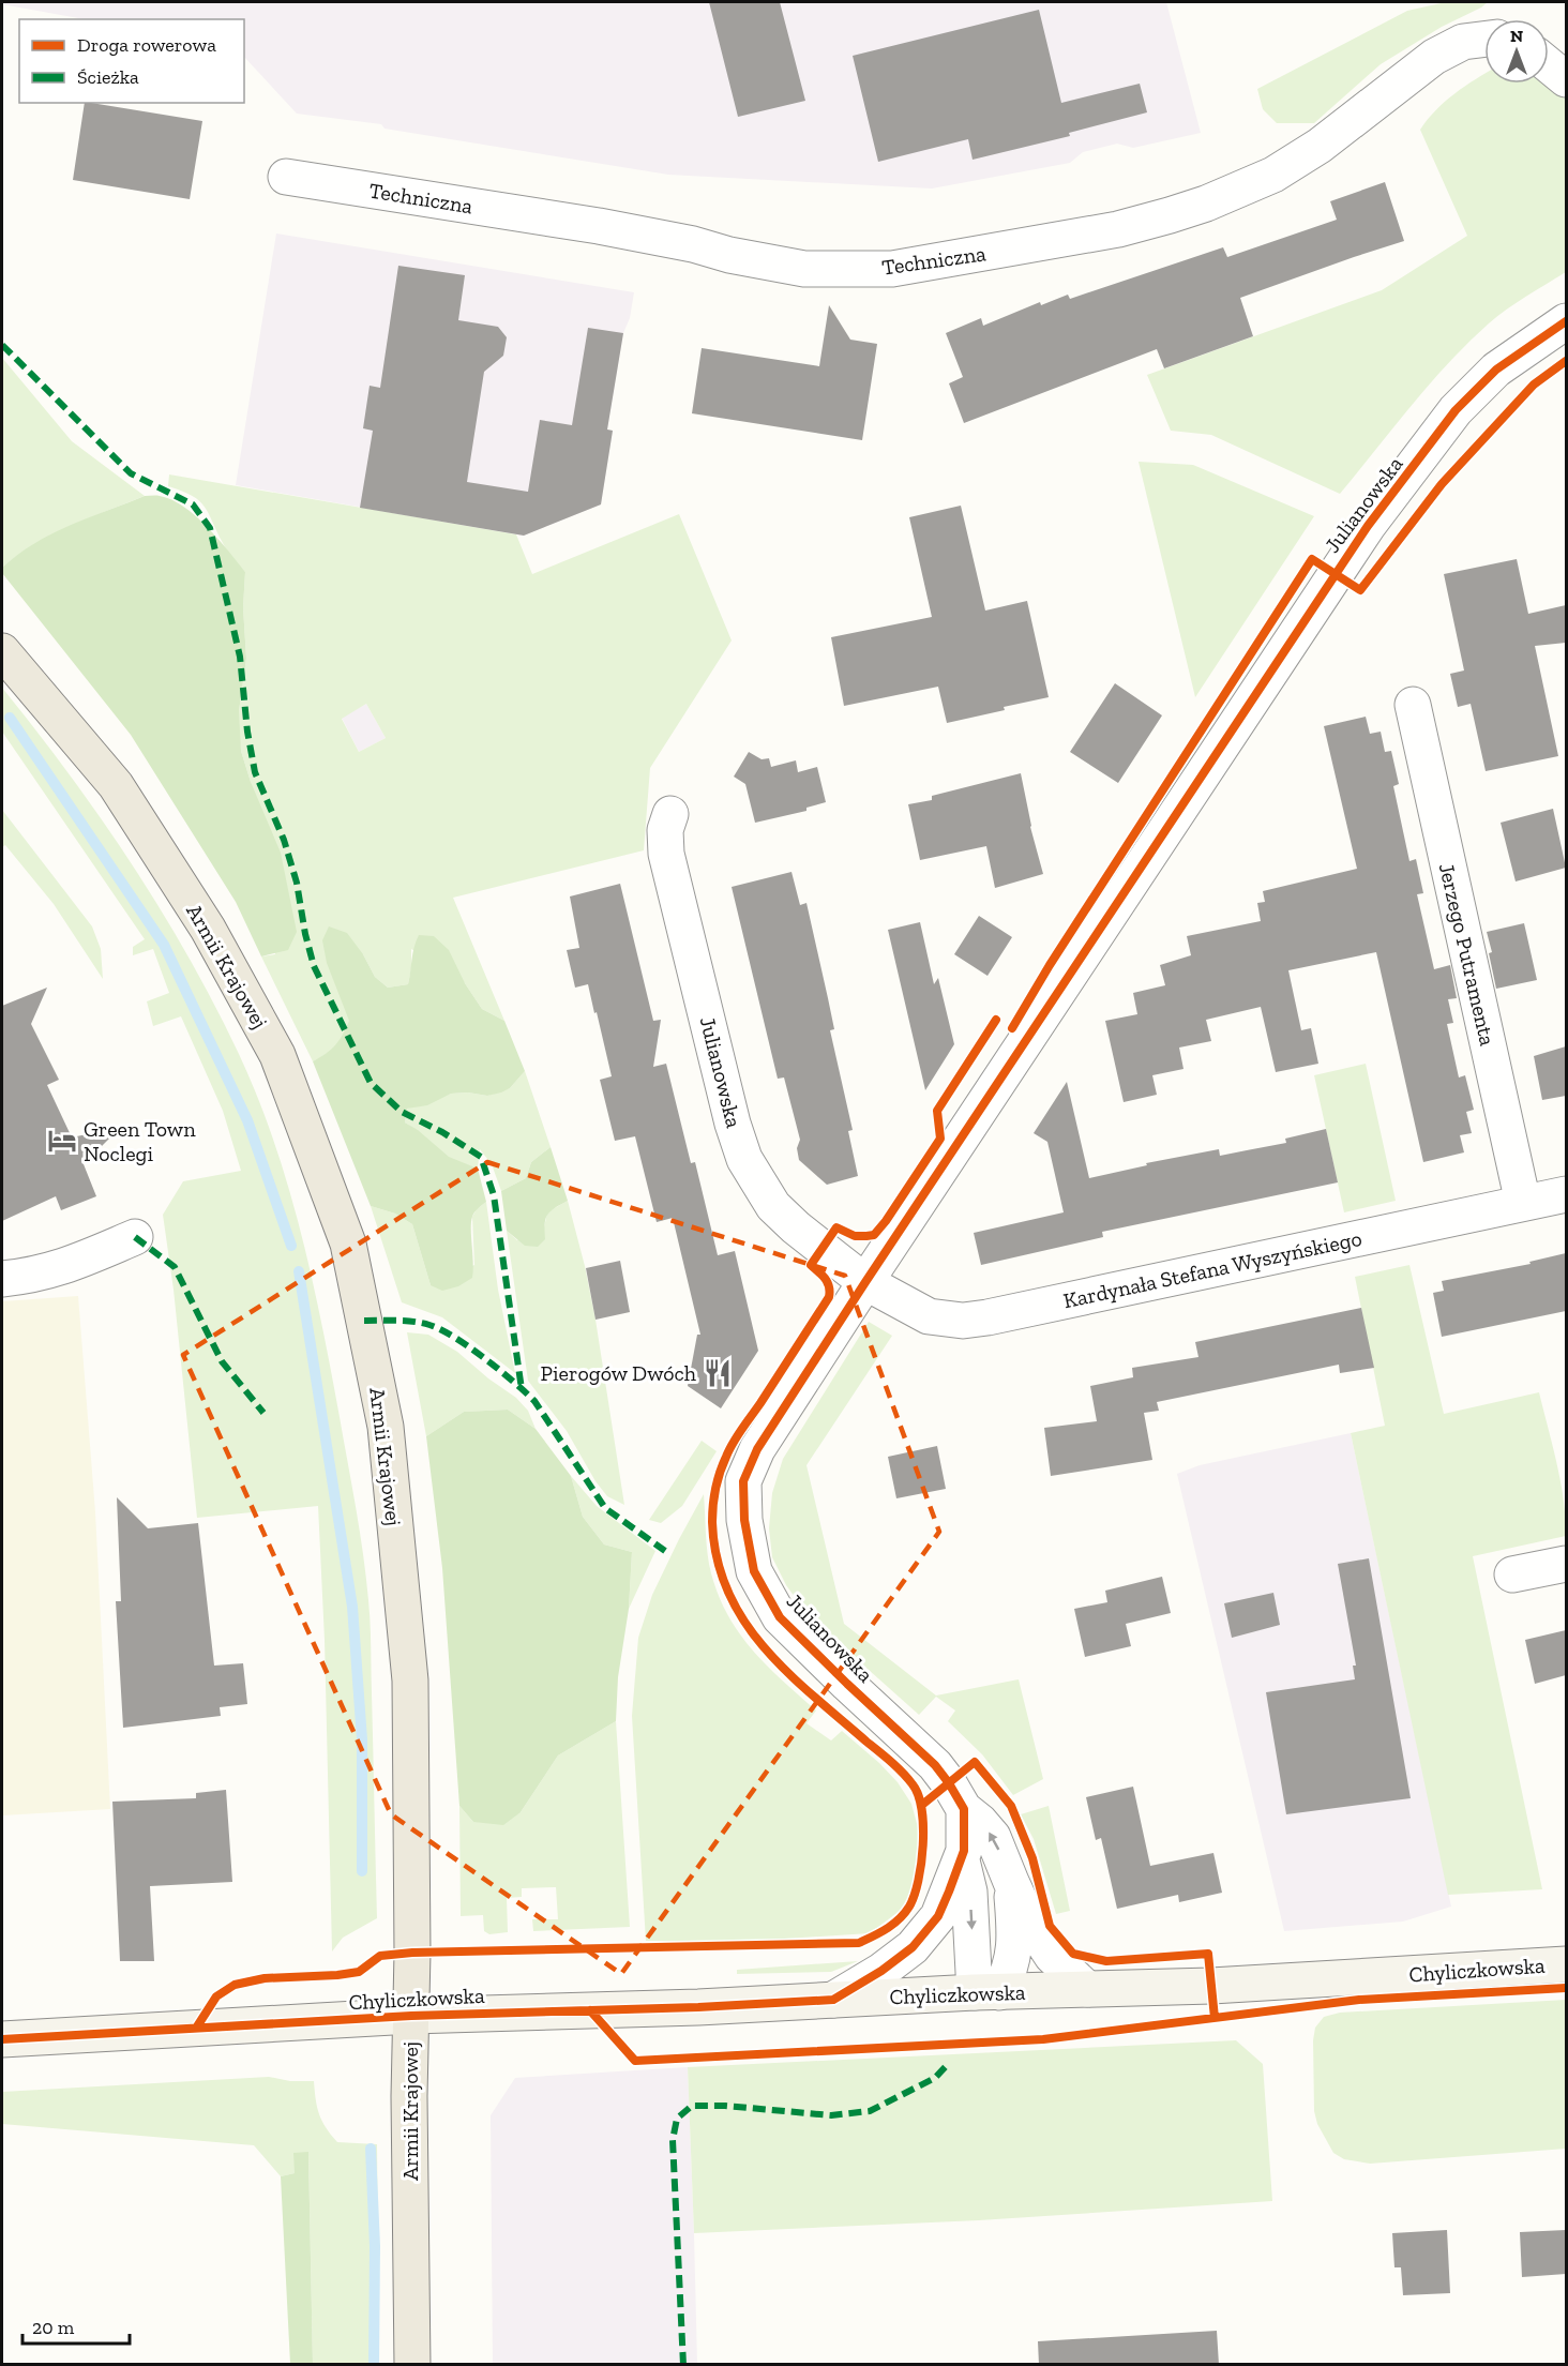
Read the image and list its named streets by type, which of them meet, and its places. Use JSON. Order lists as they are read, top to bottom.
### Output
{
  "streets": {
    "main road": ["Armii Krajowej"],
    "street": [
      "Techniczna",
      "Julianowska",
      "Jerzego Putramenta",
      "Kardynała Stefana Wyszyńskiego",
      "Chyliczkowska"
    ]
  },
  "crossings": [
    ["Julianowska", "Kardynała Stefana Wyszyńskiego"],
    ["Julianowska", "Chyliczkowska"],
    ["Jerzego Putramenta", "Kardynała Stefana Wyszyńskiego"],
    ["Armii Krajowej", "Chyliczkowska"]
  ],
  "places": {
    "hotel": ["Green Town Noclegi"],
    "restaurant": ["Pierogów Dwóch"]
  },
  "legend": ["Droga rowerowa", "Ścieżka"],
  "scale_bar": "20 m",
  "north": "top"
}
